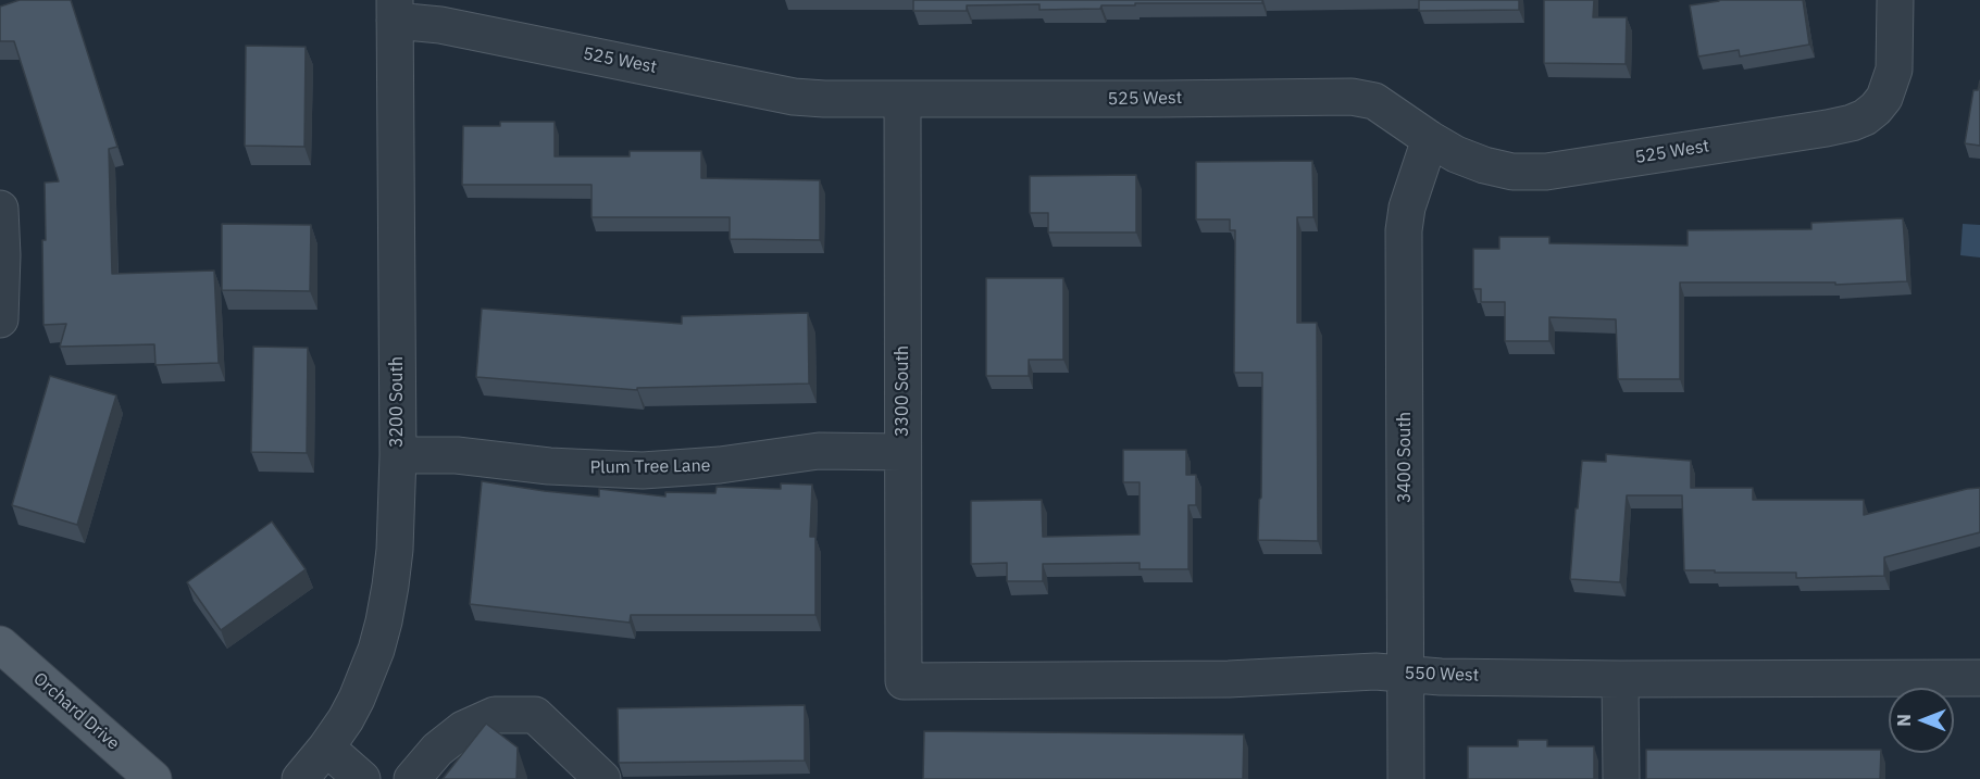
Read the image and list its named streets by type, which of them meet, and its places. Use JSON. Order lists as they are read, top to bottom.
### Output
{
  "streets": {
    "main road": ["Orchard Drive"],
    "street": [
      "525 West",
      "3300 South",
      "3200 South",
      "3400 South",
      "Plum Tree Lane",
      "550 West"
    ]
  },
  "crossings": [
    ["525 West", "3300 South"],
    ["525 West", "3200 South"],
    ["525 West", "3400 South"],
    ["3300 South", "Plum Tree Lane"],
    ["3300 South", "550 West"],
    ["3200 South", "Plum Tree Lane"],
    ["3400 South", "550 West"]
  ],
  "north": "left"
}
